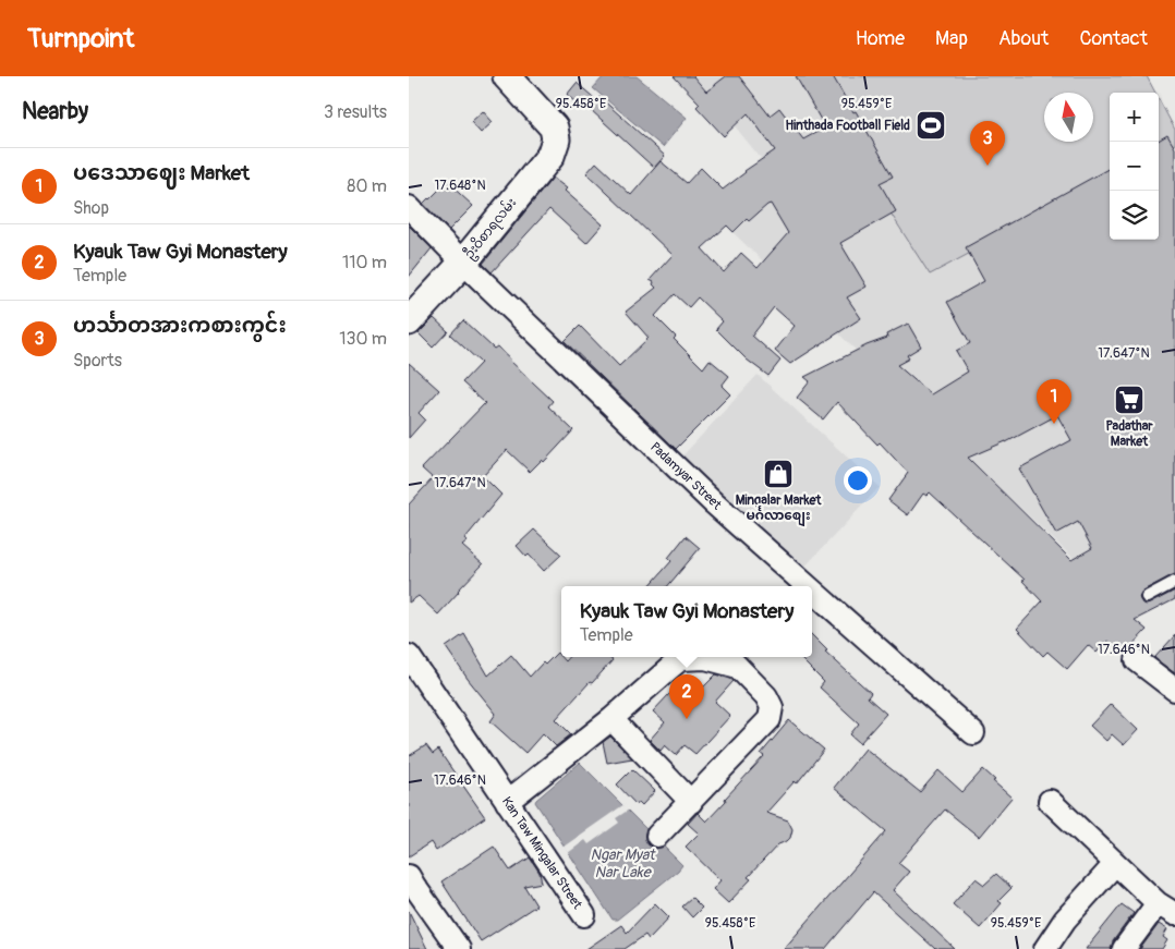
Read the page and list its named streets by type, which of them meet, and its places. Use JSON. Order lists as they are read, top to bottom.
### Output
{
  "streets": {
    "street": ["ဦးဝိစာရလမ်း", "Padamyar Street", "Kan Taw Mingalar Street"]
  },
  "crossings": [
    ["ဦးဝိစာရလမ်း", "Padamyar Street"]
  ],
  "water": ["Ngar Myat Nar Lake"],
  "places": {
    "sports": ["Hinthada Football Field"],
    "supermarket": ["Padathar Market"],
    "shop": ["Mingalar Market မင်္ဂလာစျေး"]
  },
  "north": "top",
  "page": {
    "header": "Turnpoint",
    "nav": [
      "Home",
      "Map",
      "About",
      "Contact"
    ],
    "heading": ["Nearby", "3 results"],
    "map_buttons": ["+", "−"],
    "pins": ["3", "1", "2"],
    "list": [
      {
        "mark": "1",
        "name": "ပဒေသာဈေး Market",
        "note": "Shop",
        "value": "80 m"
      },
      {
        "mark": "2",
        "name": "Kyauk Taw Gyi Monastery",
        "note": "Temple",
        "value": "110 m"
      },
      {
        "mark": "3",
        "name": "ဟင်္သာတအားကစားကွင်း",
        "note": "Sports",
        "value": "130 m"
      }
    ],
    "popup": ["Kyauk Taw Gyi Monastery", "Temple"]
  },
  "coordinates": [
    "95.458°E",
    "95.459°E",
    "17.648°N",
    "17.647°N",
    "17.646°N"
  ]
}
